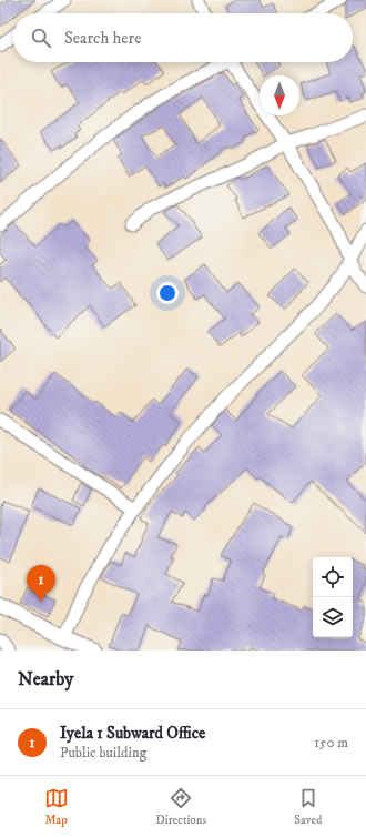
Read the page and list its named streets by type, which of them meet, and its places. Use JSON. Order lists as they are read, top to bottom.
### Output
{
  "north": "bottom",
  "page": {
    "search": "Search here",
    "pins": "1",
    "heading": "Nearby",
    "list": [
      {
        "mark": "1",
        "name": "Iyela 1 Subward Office",
        "note": "Public building",
        "value": "150 m"
      }
    ],
    "nav": ["Map", "Directions", "Saved"]
  }
}
